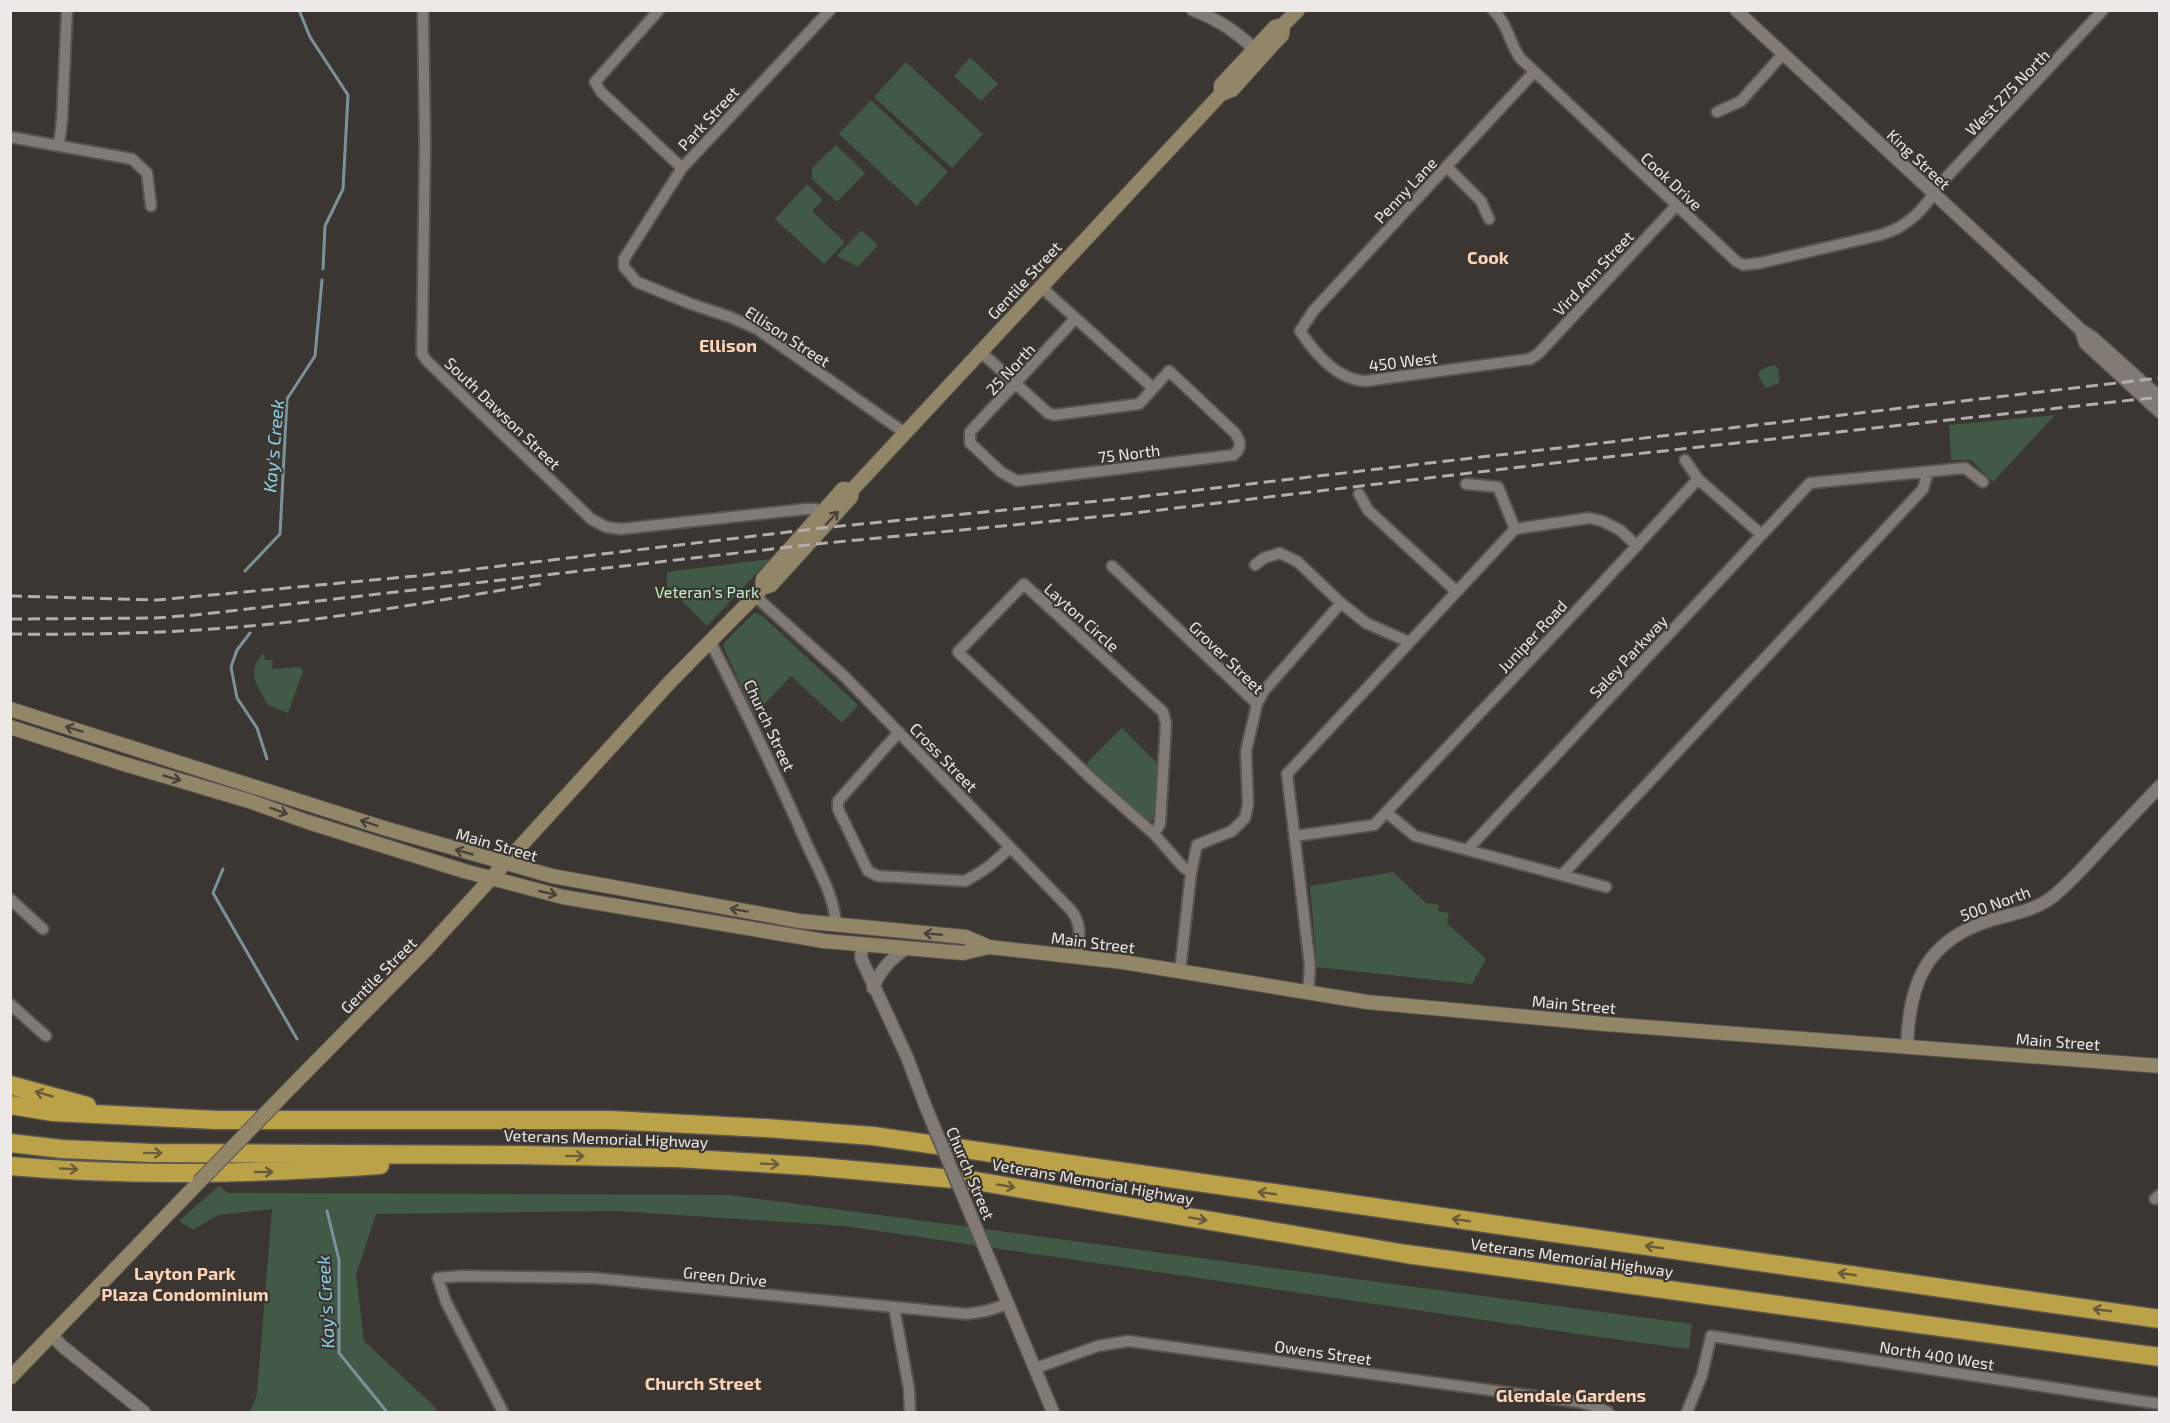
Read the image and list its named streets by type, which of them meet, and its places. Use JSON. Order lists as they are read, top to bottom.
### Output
{
  "streets": {
    "highway": ["Veterans Memorial Highway"],
    "main road": ["Gentile Street", "Main Street"],
    "street": [
      "West 275 North",
      "Park Street",
      "King Street",
      "Cook Drive",
      "Penny Lane",
      "Vird Ann Street",
      "Ellison Street",
      "450 West",
      "25 North",
      "South Dawson Street",
      "75 North",
      "Layton Circle",
      "Juniper Road",
      "Saley Parkway",
      "Grover Street",
      "Church Street",
      "Cross Street",
      "500 North",
      "Green Drive",
      "Owens Street",
      "North 400 West"
    ]
  },
  "crossings": [
    ["West 275 North", "King Street"],
    ["West 275 North", "Cook Drive"],
    ["Park Street", "Ellison Street"],
    ["Cook Drive", "Penny Lane"],
    ["Cook Drive", "Vird Ann Street"],
    ["Penny Lane", "450 West"],
    ["Vird Ann Street", "450 West"],
    ["Gentile Street", "Ellison Street"],
    ["Gentile Street", "South Dawson Street"],
    ["Gentile Street", "Church Street"],
    ["Gentile Street", "Cross Street"],
    ["Gentile Street", "Main Street"],
    ["25 North", "75 North"],
    ["Layton Circle", "Grover Street"],
    ["Church Street", "Main Street"],
    ["Church Street", "Green Drive"],
    ["Church Street", "Owens Street"],
    ["Cross Street", "Main Street"],
    ["Main Street", "500 North"]
  ],
  "districts": [
    "Cook",
    "Ellison",
    "Layton Park Plaza Condominium",
    "Church Street",
    "Glendale Gardens"
  ],
  "water": ["Kay's Creek"],
  "parks": ["Veteran's Park"]
}
